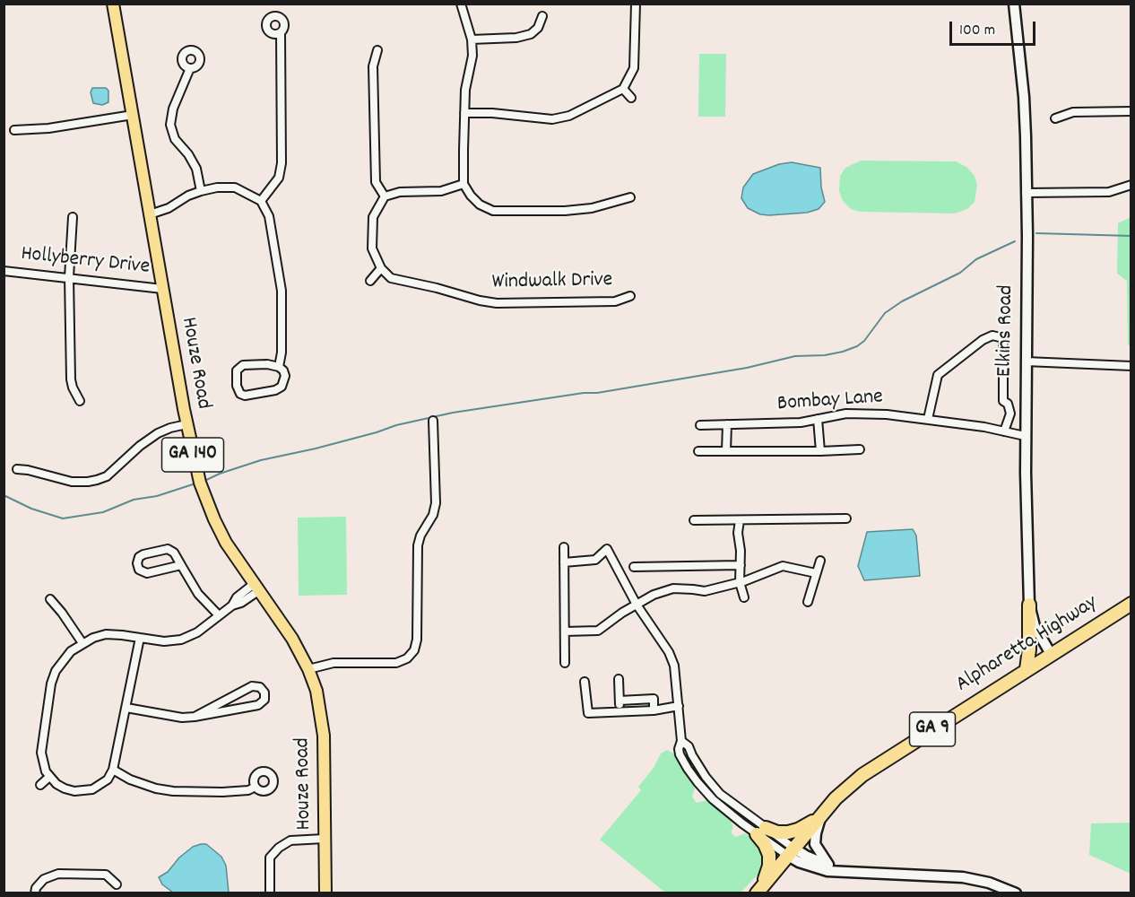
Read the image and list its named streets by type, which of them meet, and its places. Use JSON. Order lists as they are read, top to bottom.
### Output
{
  "streets": {
    "highway": ["Alpharetta Highway", "GA 9"],
    "main road": ["Houze Road", "GA 140"],
    "street": [
      "Hollyberry Drive",
      "Windwalk Drive",
      "Elkins Road",
      "Bombay Lane"
    ]
  },
  "crossings": [
    ["Hollyberry Drive", "Houze Road"],
    ["Elkins Road", "Bombay Lane"],
    ["Elkins Road", "Alpharetta Highway"]
  ],
  "scale_bar": "100 m"
}
